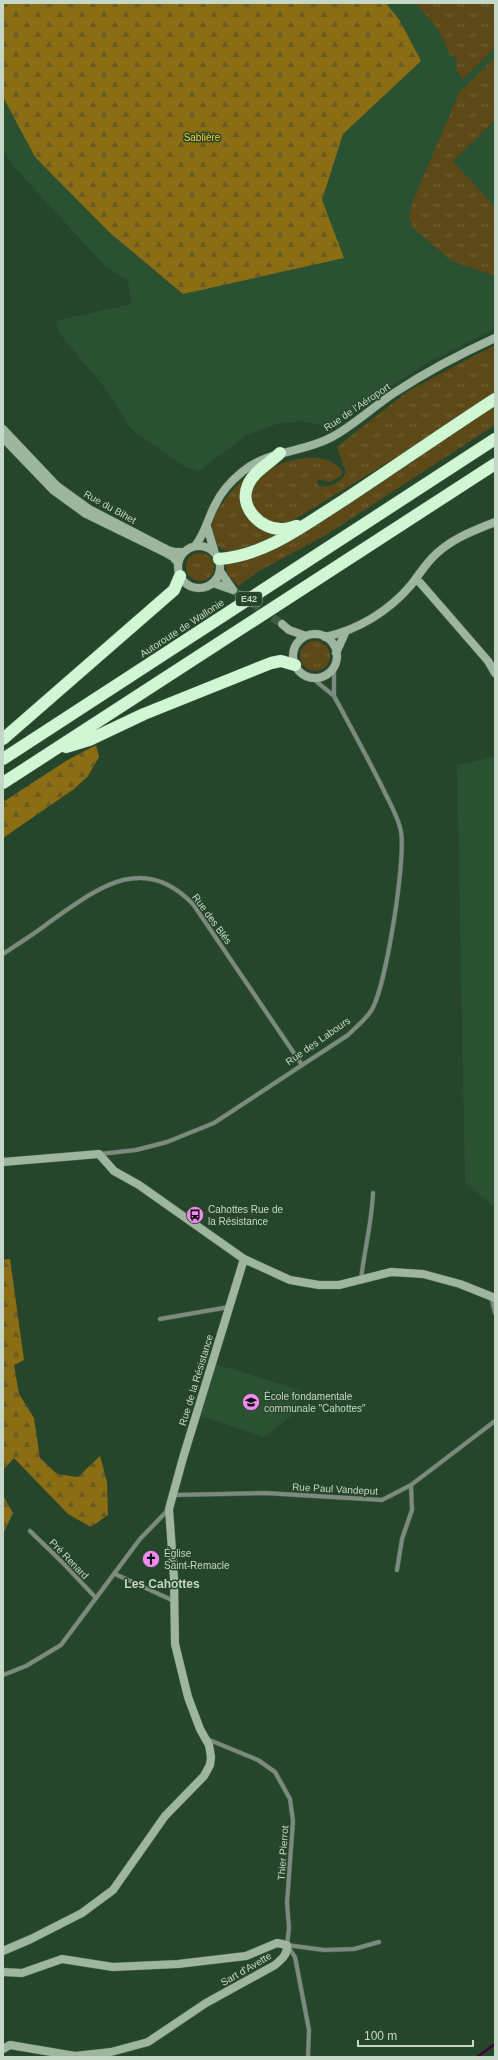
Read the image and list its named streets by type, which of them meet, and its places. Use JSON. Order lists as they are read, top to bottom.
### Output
{
  "streets": {
    "highway": ["E42", "Autoroute de Wallonie"],
    "street": [
      "Rue de l'Aéroport",
      "Rue du Bihet",
      "Rue des Blés",
      "Rue des Labours",
      "Rue de la Résistance",
      "Rue Paul Vandeput",
      "Pré Renard",
      "Thier Pierrot",
      "Sart d'Avette"
    ]
  },
  "crossings": [
    ["Rue de l'Aéroport", "Rue du Bihet"],
    ["Rue des Blés", "Rue des Labours"],
    ["Rue de la Résistance", "Rue Paul Vandeput"],
    ["Thier Pierrot", "Sart d'Avette"]
  ],
  "districts": ["Les Cahottes"],
  "parks": ["Sablière"],
  "places": {
    "bus stop": ["Cahottes Rue de la Résistance"],
    "school or university": ["Ècole fondamentale communale \"Cahottes\""],
    "church": ["Église Saint-Remacle"]
  },
  "scale_bar": "100 m"
}
